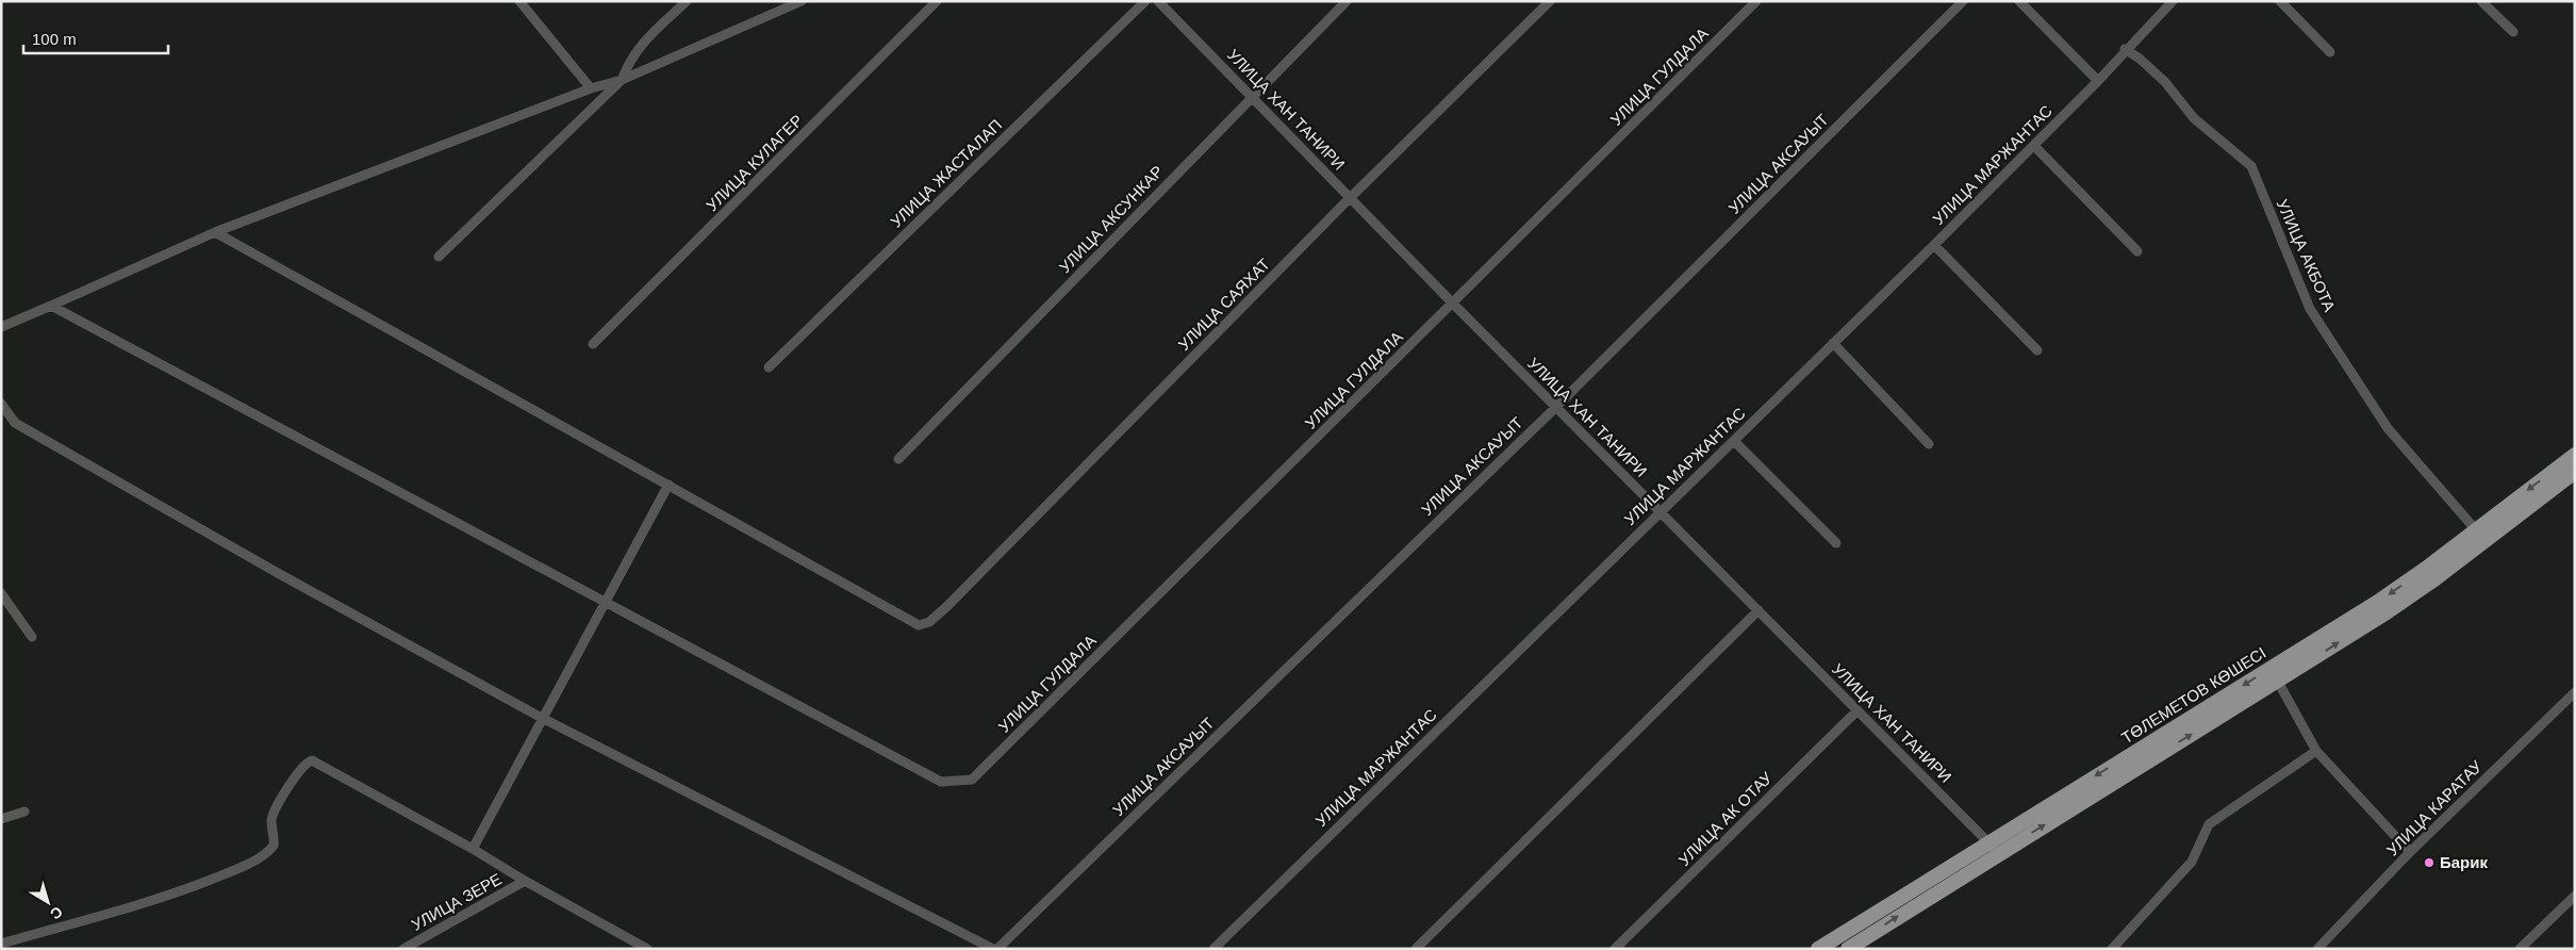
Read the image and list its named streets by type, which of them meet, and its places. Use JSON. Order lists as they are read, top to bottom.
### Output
{
  "streets": {
    "main road": ["ТӨЛЕМЕТОВ КӨШЕСІ"],
    "street": [
      "УЛИЦА ГУЛДАЛА",
      "УЛИЦА ХАН ТАНИРИ",
      "УЛИЦА КУЛАГЕР",
      "УЛИЦА АКСАУЫТ",
      "УЛИЦА МАРЖАНТАС",
      "УЛИЦА ЖАСТАЛАП",
      "УЛИЦА АКСУНКАР",
      "УЛИЦА АКБОТА",
      "УЛИЦА САЯХАТ",
      "УЛИЦА КАРАТАУ",
      "УЛИЦА АК ОТАУ",
      "УЛИЦА ЗЕРЕ"
    ]
  },
  "crossings": [
    ["УЛИЦА ГУЛДАЛА", "УЛИЦА ХАН ТАНИРИ"],
    ["УЛИЦА ХАН ТАНИРИ", "УЛИЦА АКСАУЫТ"],
    ["УЛИЦА ХАН ТАНИРИ", "УЛИЦА МАРЖАНТАС"],
    ["УЛИЦА ХАН ТАНИРИ", "УЛИЦА АКСУНКАР"],
    ["УЛИЦА ХАН ТАНИРИ", "УЛИЦА САЯХАТ"],
    ["УЛИЦА ХАН ТАНИРИ", "ТӨЛЕМЕТОВ КӨШЕСІ"],
    ["УЛИЦА ХАН ТАНИРИ", "УЛИЦА АК ОТАУ"],
    ["УЛИЦА МАРЖАНТАС", "УЛИЦА АКБОТА"],
    ["УЛИЦА АКБОТА", "ТӨЛЕМЕТОВ КӨШЕСІ"]
  ],
  "places": ["Барик"],
  "scale_bar": "100 m",
  "north": "bottom right"
}
